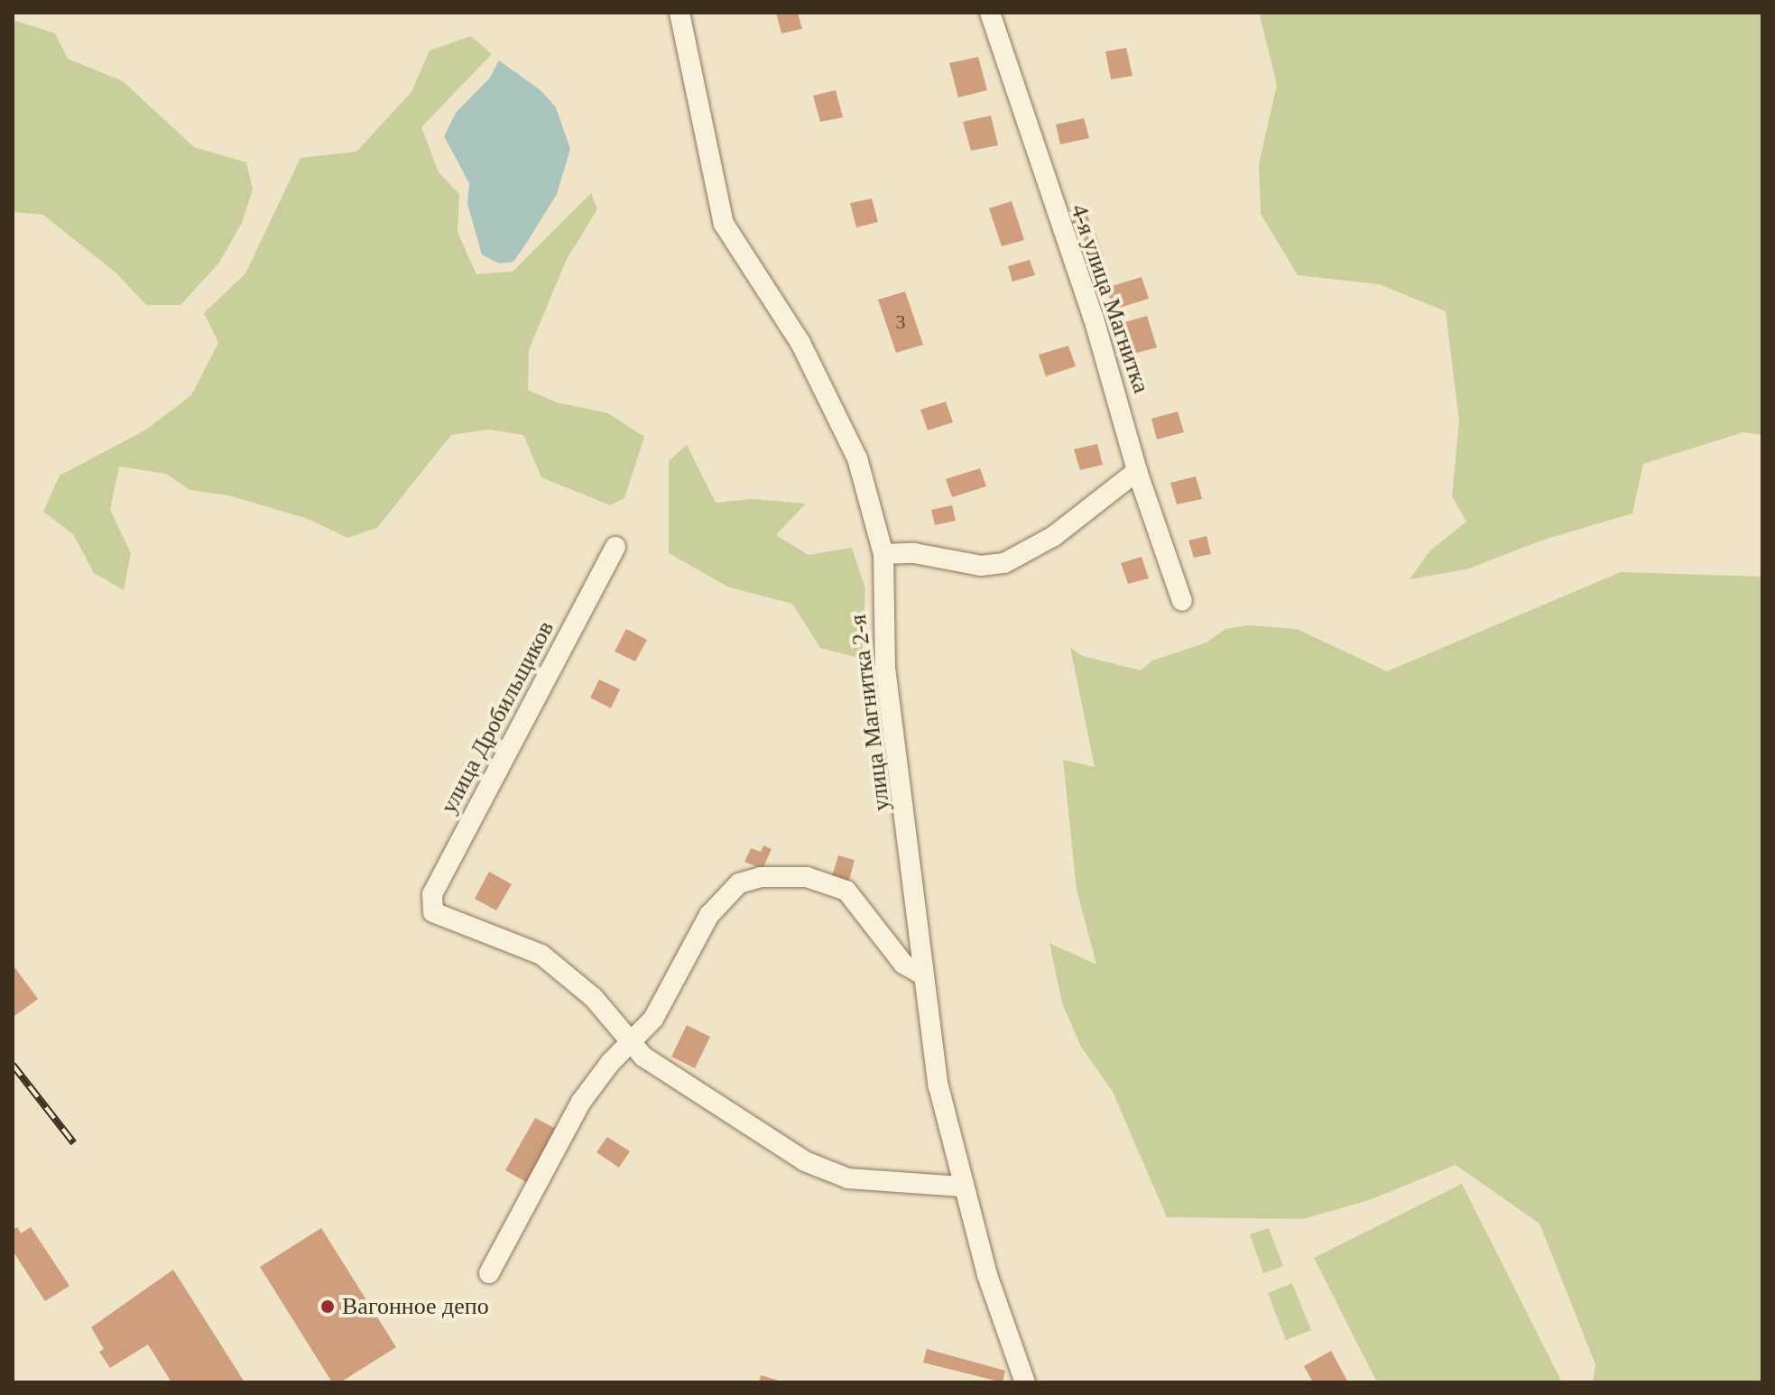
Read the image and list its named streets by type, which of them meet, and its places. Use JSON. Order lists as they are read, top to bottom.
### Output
{
  "streets": {
    "street": ["4-я улица Магнитка", "улица Магнитка 2-я", "улица Дробильщиков"]
  },
  "places": ["Вагонное депо"],
  "house_numbers": ["3"]
}
